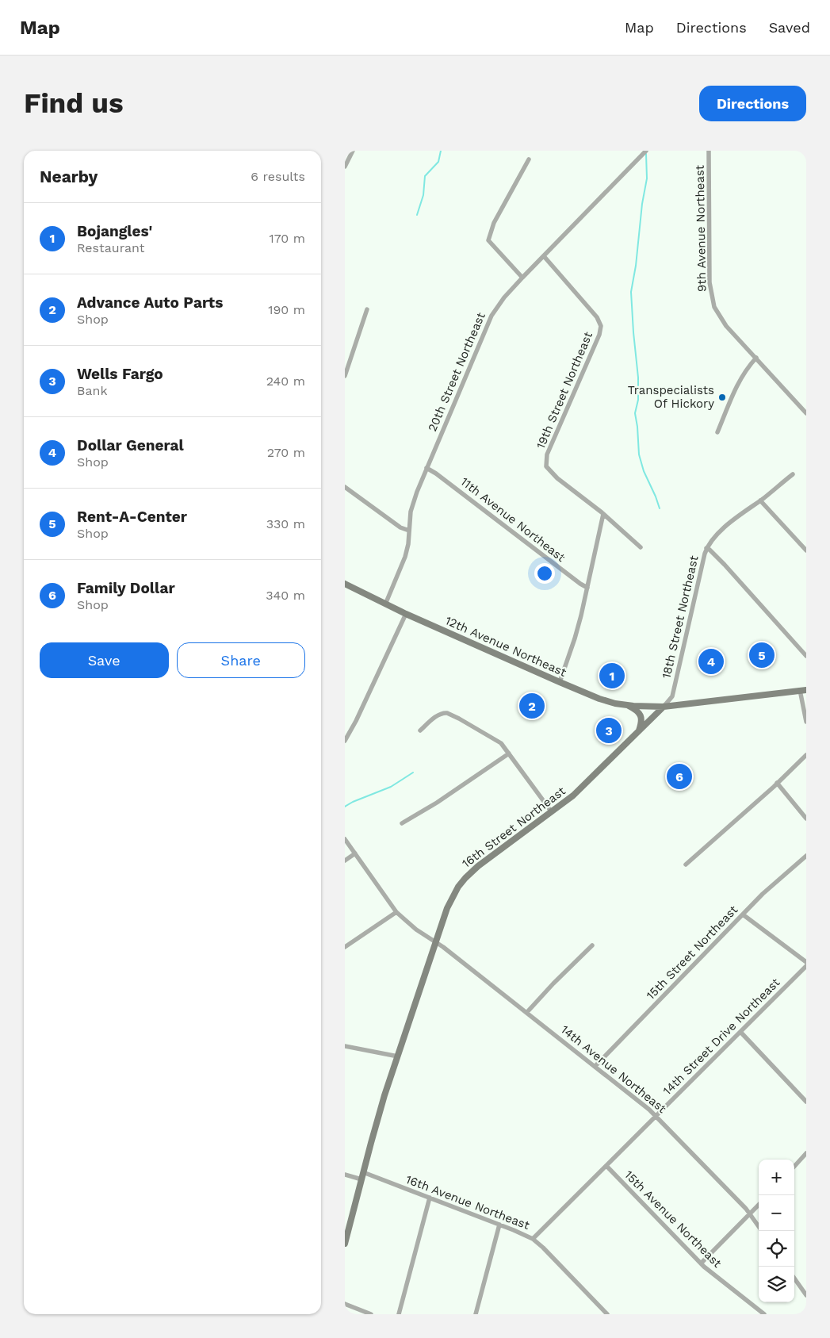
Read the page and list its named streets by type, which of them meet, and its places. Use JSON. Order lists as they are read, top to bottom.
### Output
{
  "streets": {
    "main road": ["12th Avenue Northeast", "16th Street Northeast"],
    "street": [
      "9th Avenue Northeast",
      "20th Street Northeast",
      "19th Street Northeast",
      "11th Avenue Northeast",
      "18th Street Northeast",
      "15th Street Northeast",
      "14th Street Drive Northeast",
      "14th Avenue Northeast",
      "16th Avenue Northeast",
      "15th Avenue Northeast"
    ]
  },
  "crossings": [
    ["20th Street Northeast", "19th Street Northeast"],
    ["20th Street Northeast", "11th Avenue Northeast"],
    ["20th Street Northeast", "12th Avenue Northeast"],
    ["18th Street Northeast", "12th Avenue Northeast"],
    ["18th Street Northeast", "16th Street Northeast"],
    ["12th Avenue Northeast", "16th Street Northeast"],
    ["16th Street Northeast", "14th Avenue Northeast"],
    ["16th Street Northeast", "16th Avenue Northeast"],
    ["15th Street Northeast", "14th Avenue Northeast"],
    ["14th Street Drive Northeast", "14th Avenue Northeast"],
    ["14th Street Drive Northeast", "16th Avenue Northeast"],
    ["14th Street Drive Northeast", "15th Avenue Northeast"]
  ],
  "places": ["Transpecialists Of Hickory"],
  "page": {
    "header": "Map",
    "nav": ["Map", "Directions", "Saved"],
    "buttons": [
      "Directions",
      ["Save", "Share"]
    ],
    "title": "Find us",
    "heading": ["Nearby", "6 results"],
    "list": [
      {
        "mark": "1",
        "name": "Bojangles'",
        "note": "Restaurant",
        "value": "170 m"
      },
      {
        "mark": "2",
        "name": "Advance Auto Parts",
        "note": "Shop",
        "value": "190 m"
      },
      {
        "mark": "3",
        "name": "Wells Fargo",
        "note": "Bank",
        "value": "240 m"
      },
      {
        "mark": "4",
        "name": "Dollar General",
        "note": "Shop",
        "value": "270 m"
      },
      {
        "mark": "5",
        "name": "Rent-A-Center",
        "note": "Shop",
        "value": "330 m"
      },
      {
        "mark": "6",
        "name": "Family Dollar",
        "note": "Shop",
        "value": "340 m"
      }
    ],
    "pins": [
      "5",
      "4",
      "1",
      "2",
      "3",
      "6"
    ],
    "map_buttons": ["+", "−"]
  }
}
